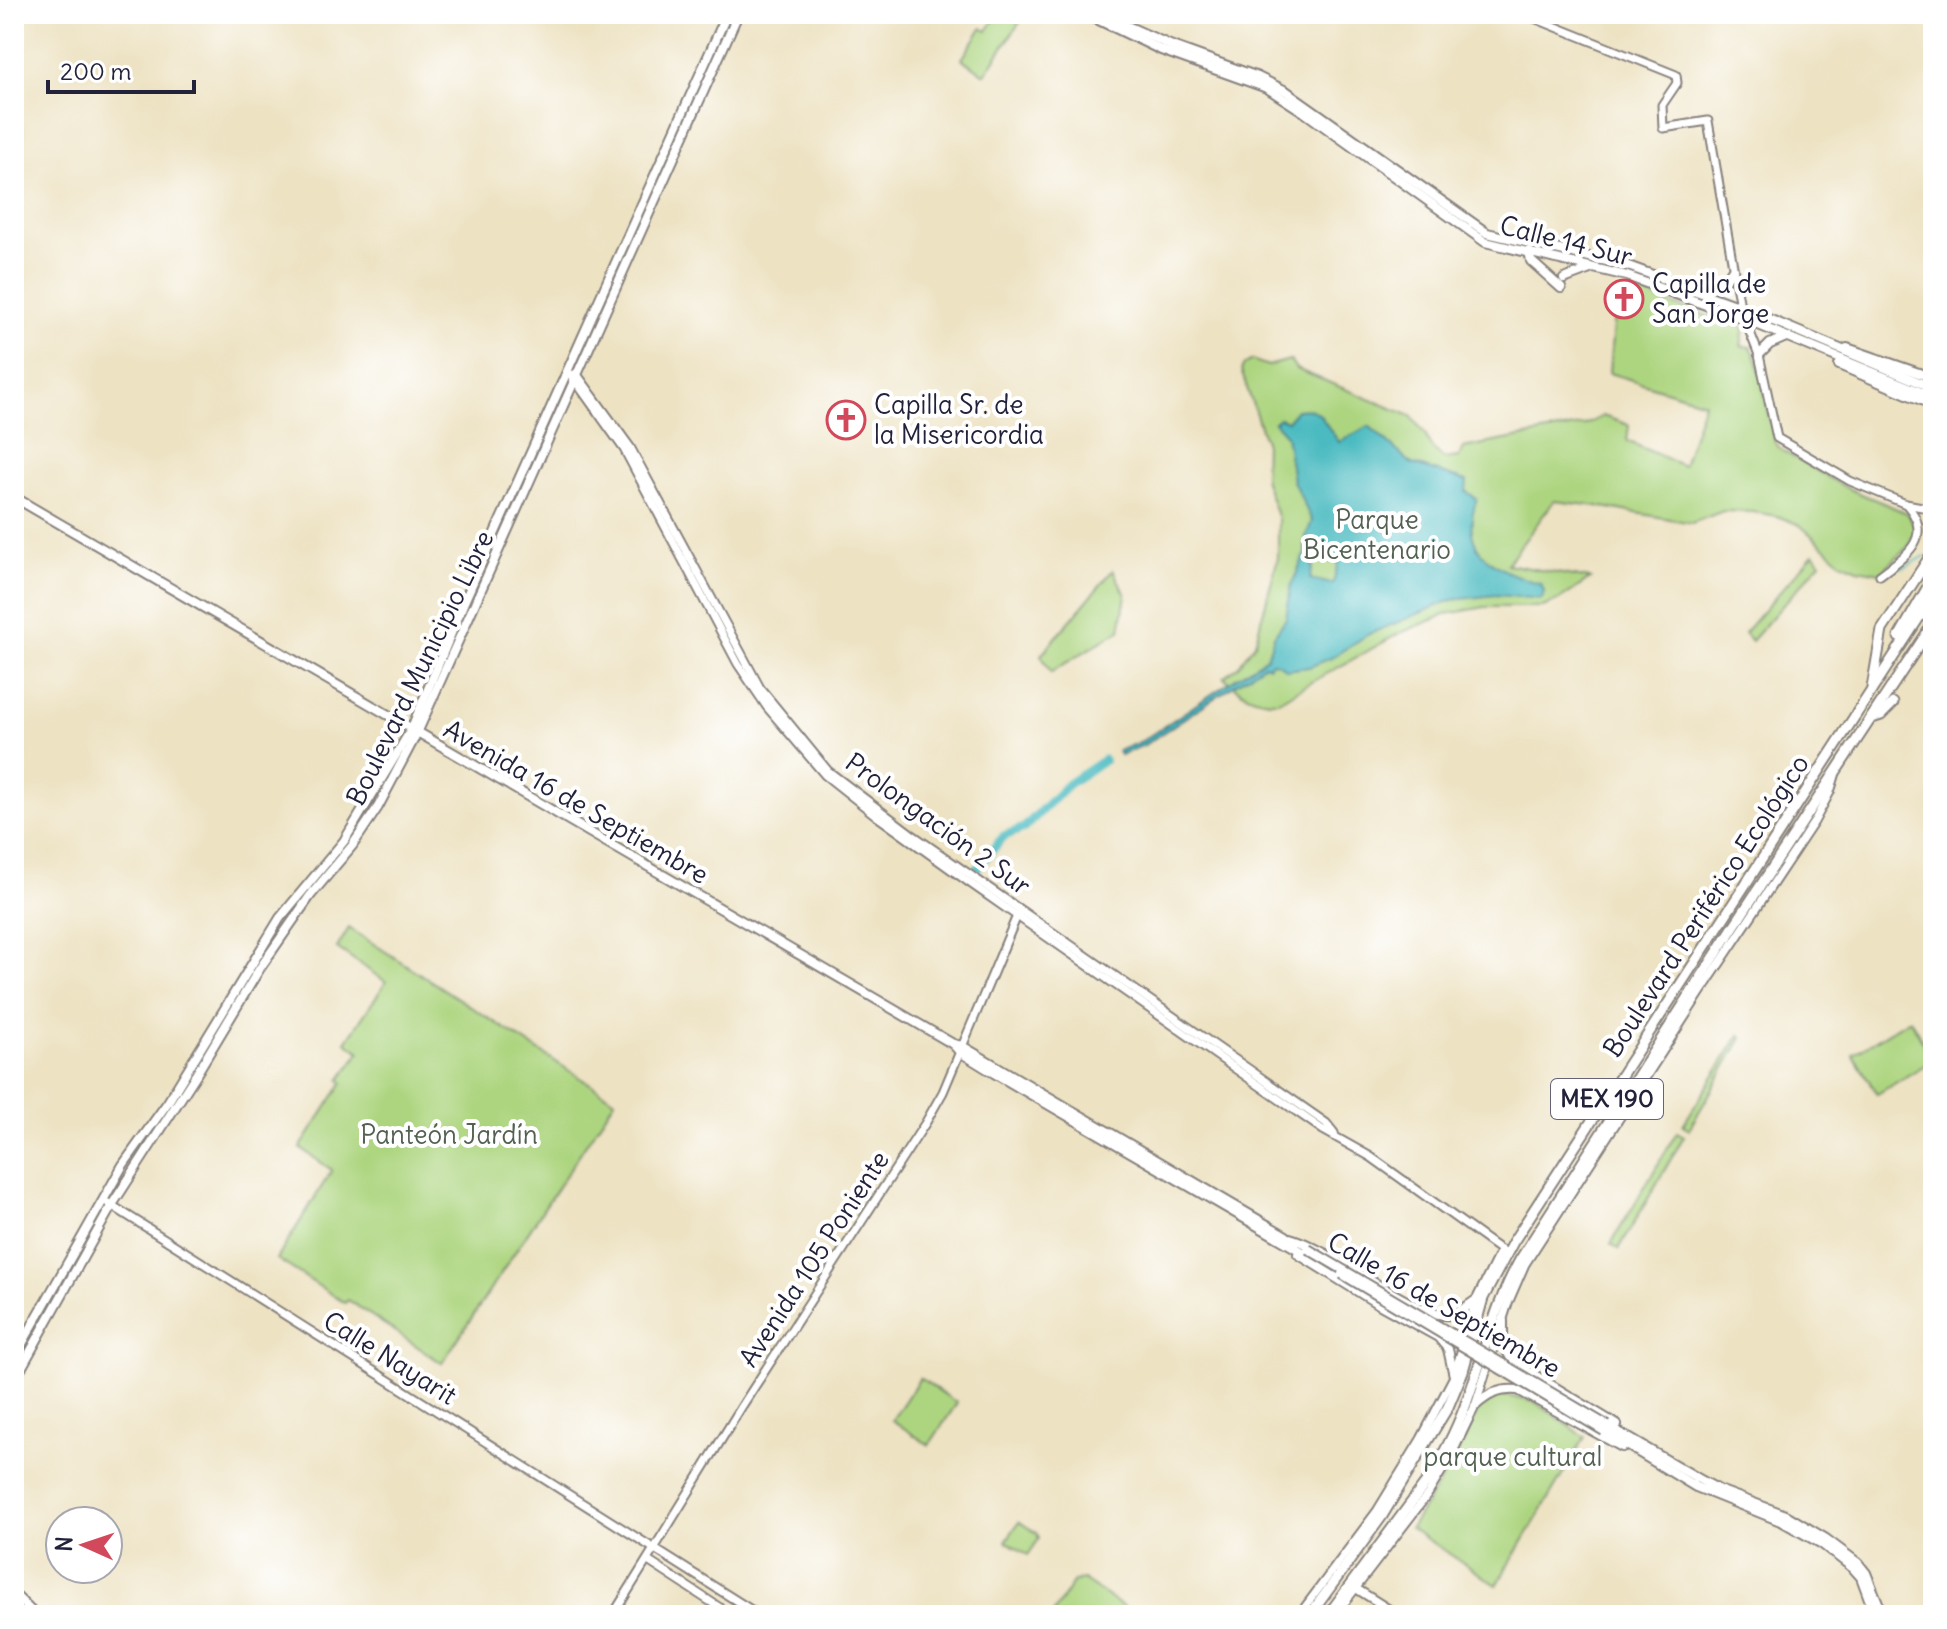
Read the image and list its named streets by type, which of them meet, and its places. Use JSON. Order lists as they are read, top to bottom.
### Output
{
  "streets": {
    "highway": ["Boulevard Periférico Ecológico", "MEX 190"],
    "main road": [
      "Calle 14 Sur",
      "Boulevard Municipio Libre",
      "Avenida 16 de Septiembre",
      "Calle 16 de Septiembre"
    ],
    "street": ["Prolongación 2 Sur", "Avenida 105 Poniente", "Calle Nayarit"]
  },
  "crossings": [
    ["Boulevard Municipio Libre", "Avenida 16 de Septiembre"],
    ["Boulevard Municipio Libre", "Prolongación 2 Sur"],
    ["Boulevard Municipio Libre", "Calle Nayarit"],
    ["Avenida 16 de Septiembre", "Avenida 105 Poniente"],
    ["Avenida 16 de Septiembre", "Calle 16 de Septiembre"],
    ["Prolongación 2 Sur", "Boulevard Periférico Ecológico"],
    ["Prolongación 2 Sur", "Avenida 105 Poniente"],
    ["Avenida 105 Poniente", "Calle 16 de Septiembre"],
    ["Avenida 105 Poniente", "Calle Nayarit"]
  ],
  "parks": ["Parque Bicentenario", "Panteón Jardín", "parque cultural"],
  "places": {
    "church": ["Capilla de San Jorge", "Capilla Sr. de la Misericordia"]
  },
  "scale_bar": "200 m",
  "north": "left"
}
